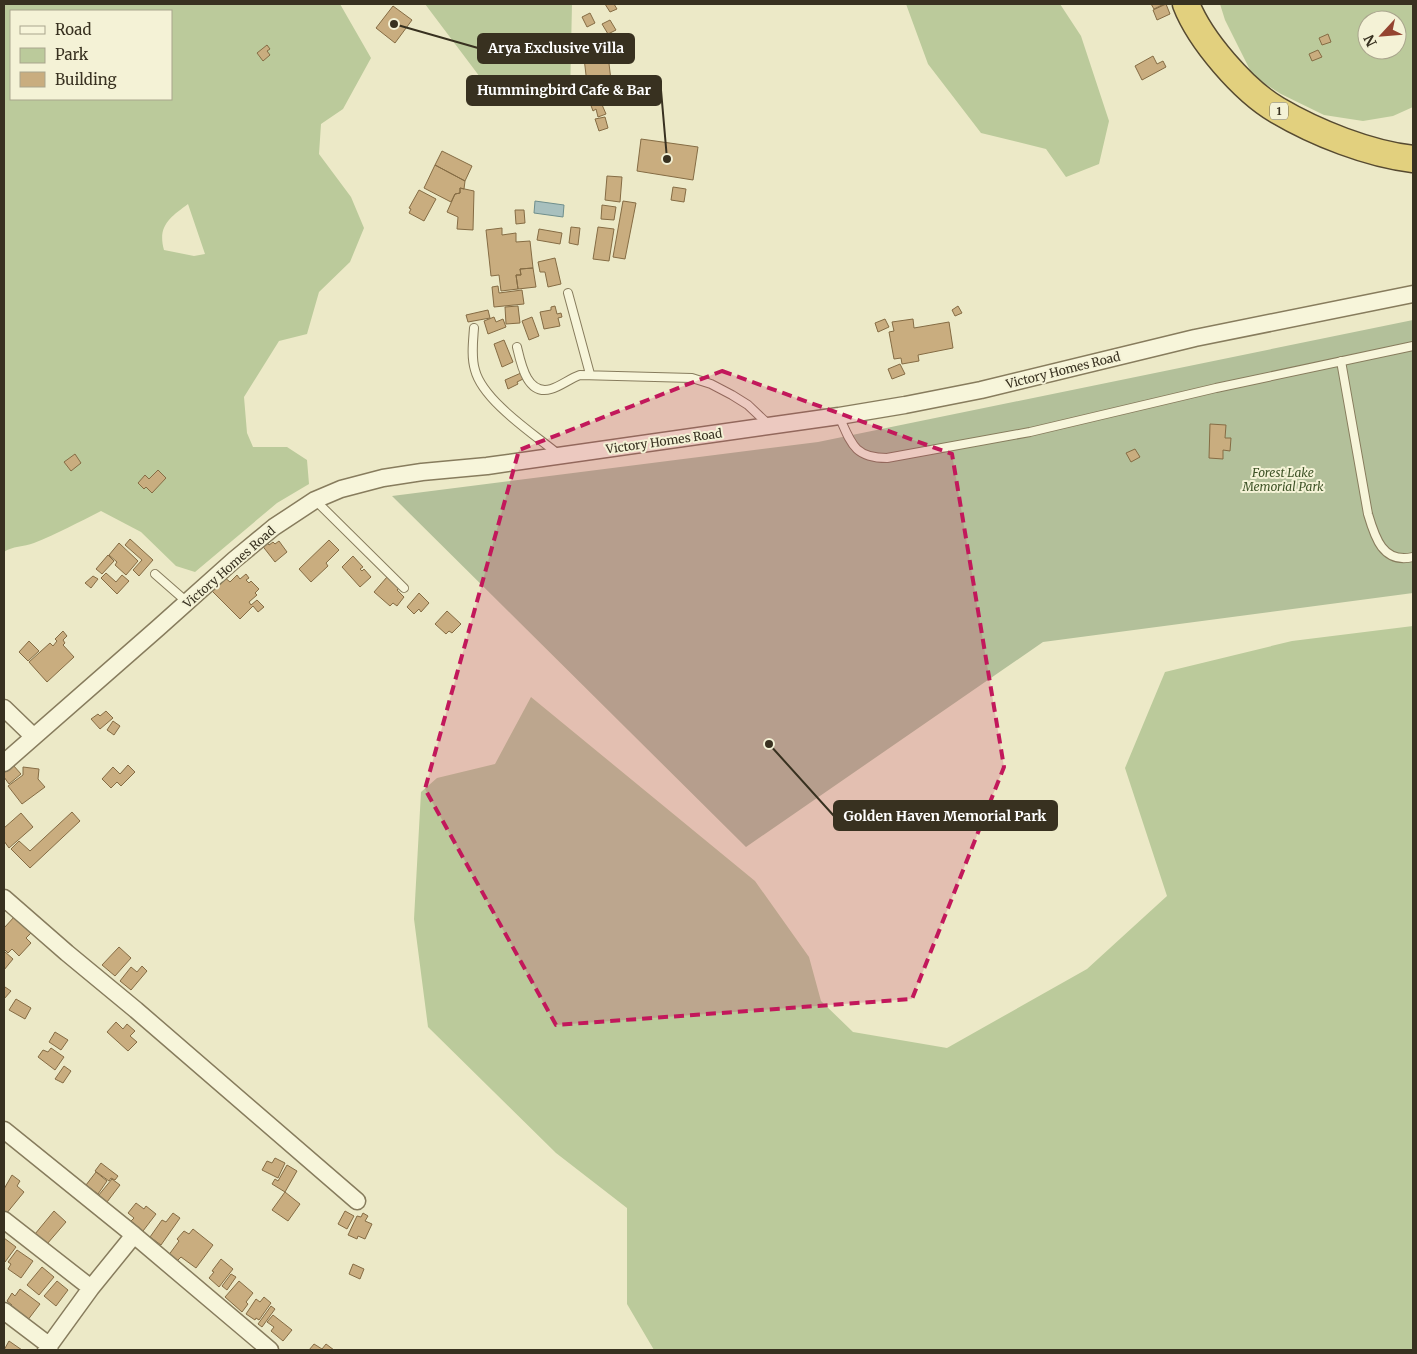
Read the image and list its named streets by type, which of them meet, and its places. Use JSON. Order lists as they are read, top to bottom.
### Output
{
  "streets": {
    "highway": ["1"],
    "street": ["Victory Homes Road"]
  },
  "parks": ["Forest Lake Memorial Park"],
  "places": ["Arya Exclusive Villa", "Hummingbird Cafe & Bar", "Golden Haven Memorial Park"],
  "legend": ["Road", "Park", "Building"],
  "north": "bottom left"
}
